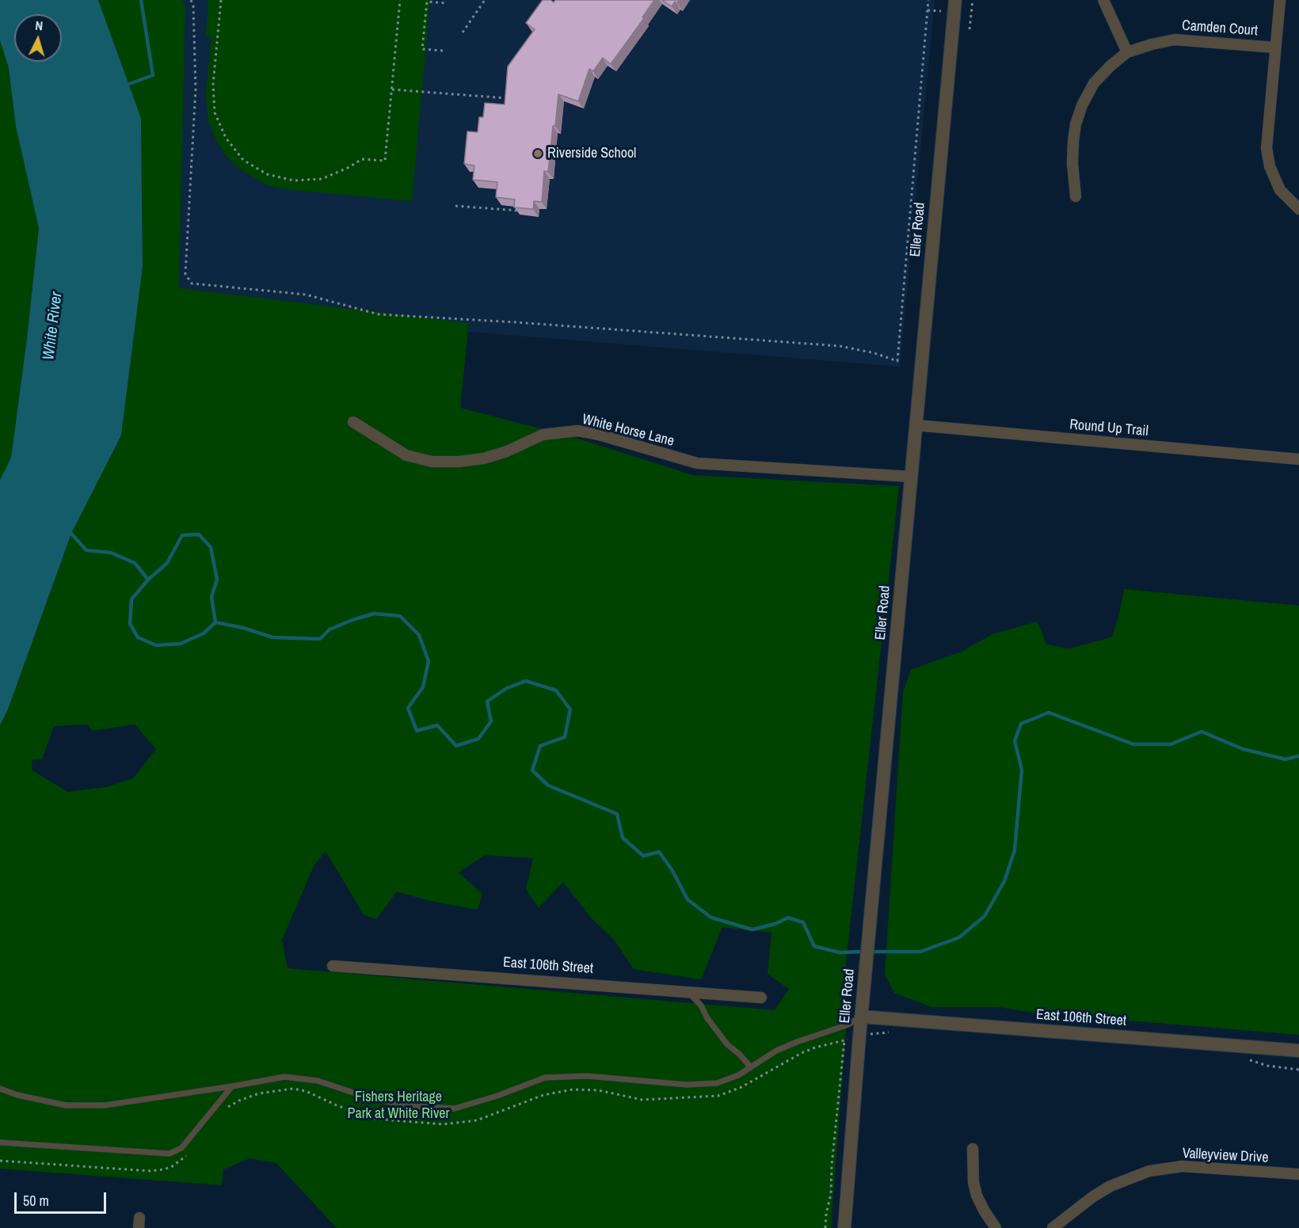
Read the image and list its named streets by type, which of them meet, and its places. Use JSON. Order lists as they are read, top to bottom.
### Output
{
  "streets": {
    "street": [
      "Camden Court",
      "Eller Road",
      "Round Up Trail",
      "White Horse Lane",
      "East 106th Street",
      "Valleyview Drive"
    ]
  },
  "crossings": [
    ["Eller Road", "Round Up Trail"],
    ["Eller Road", "White Horse Lane"],
    ["Eller Road", "East 106th Street"]
  ],
  "water": ["White River"],
  "parks": ["Fishers Heritage Park at White River"],
  "places": ["Riverside School"],
  "scale_bar": "50 m",
  "north": "top"
}
